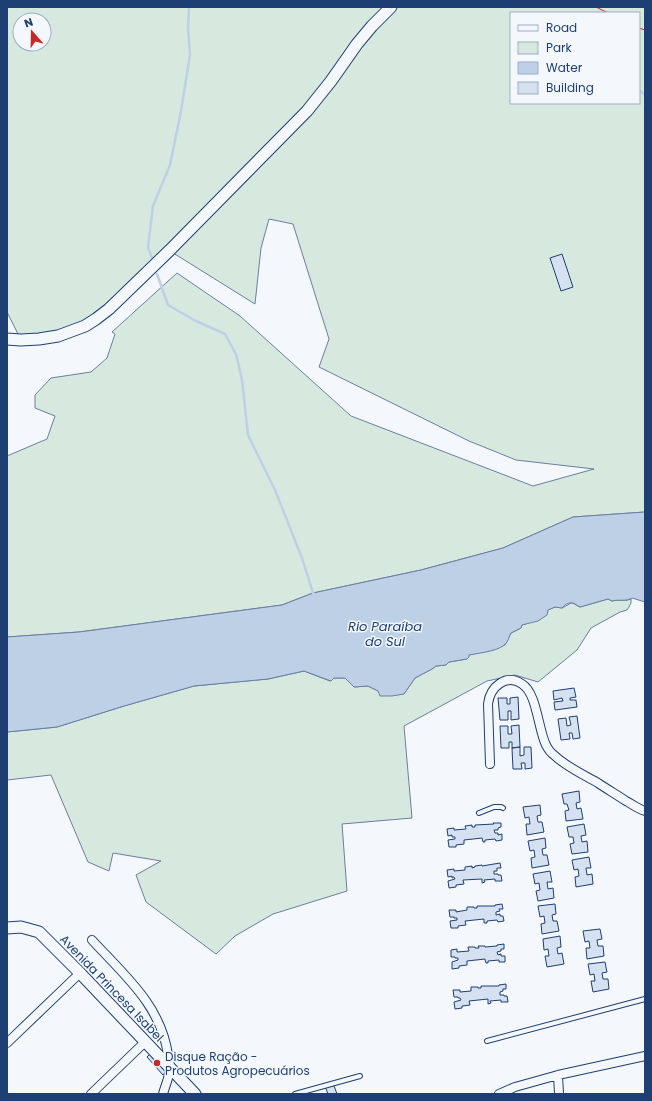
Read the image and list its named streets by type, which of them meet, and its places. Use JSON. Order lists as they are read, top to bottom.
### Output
{
  "streets": {
    "main road": ["Avenida Princesa Isabel"]
  },
  "water": ["Rio Paraíba do Sul"],
  "places": ["Disque Ração - Produtos Agropecuários"],
  "legend": [
    "Road",
    "Park",
    "Water",
    "Building"
  ],
  "north": "top"
}
